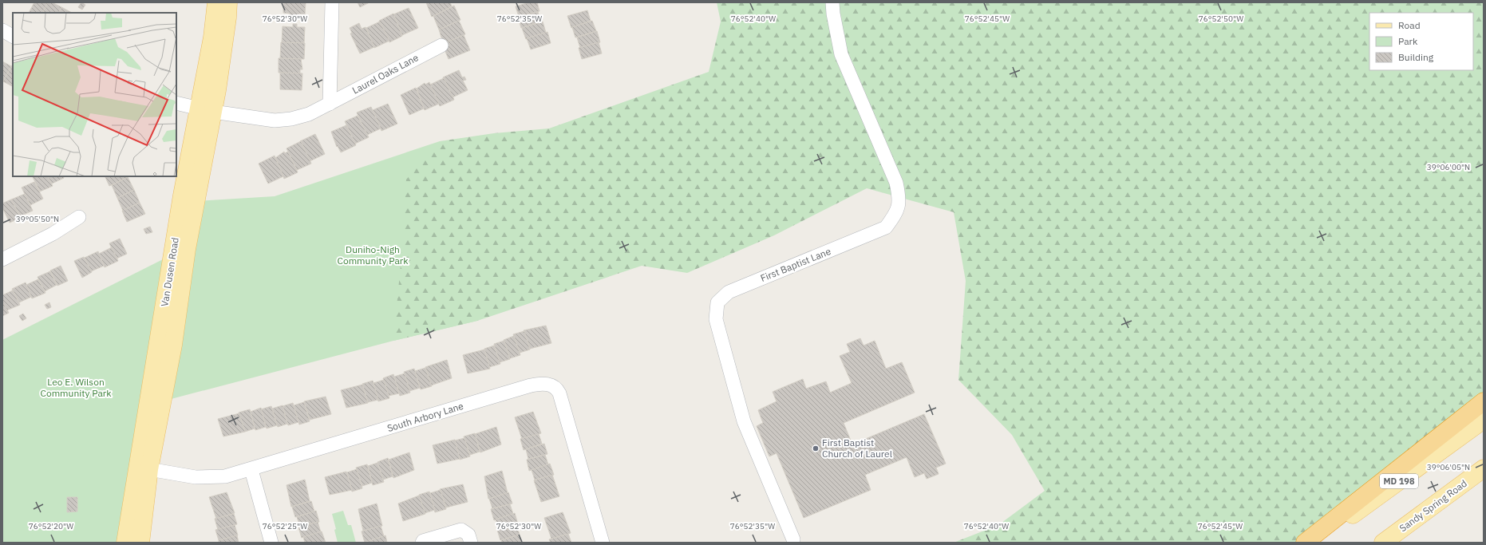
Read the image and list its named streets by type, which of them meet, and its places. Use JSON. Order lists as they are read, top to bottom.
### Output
{
  "streets": {
    "main road": ["Van Dusen Road", "MD 198", "Sandy Spring Road"],
    "street": ["Laurel Oaks Lane", "First Baptist Lane", "South Arbory Lane"]
  },
  "crossings": [
    ["Laurel Oaks Lane", "Van Dusen Road"],
    ["Van Dusen Road", "South Arbory Lane"]
  ],
  "parks": ["Duniho-Nigh Community Park", "Leo E. Wilson Community Park"],
  "places": ["First Baptist Church of Laurel"],
  "legend": ["Road", "Park", "Building"],
  "coordinates": [
    "76°52'30\"W",
    "76°52'35\"W",
    "76°52'40\"W",
    "76°52'45\"W",
    "76°52'50\"W",
    "39°06'00\"N",
    "39°05'50\"N",
    "39°06'05\"N",
    "76°52'20\"W",
    "76°52'25\"W"
  ]
}
